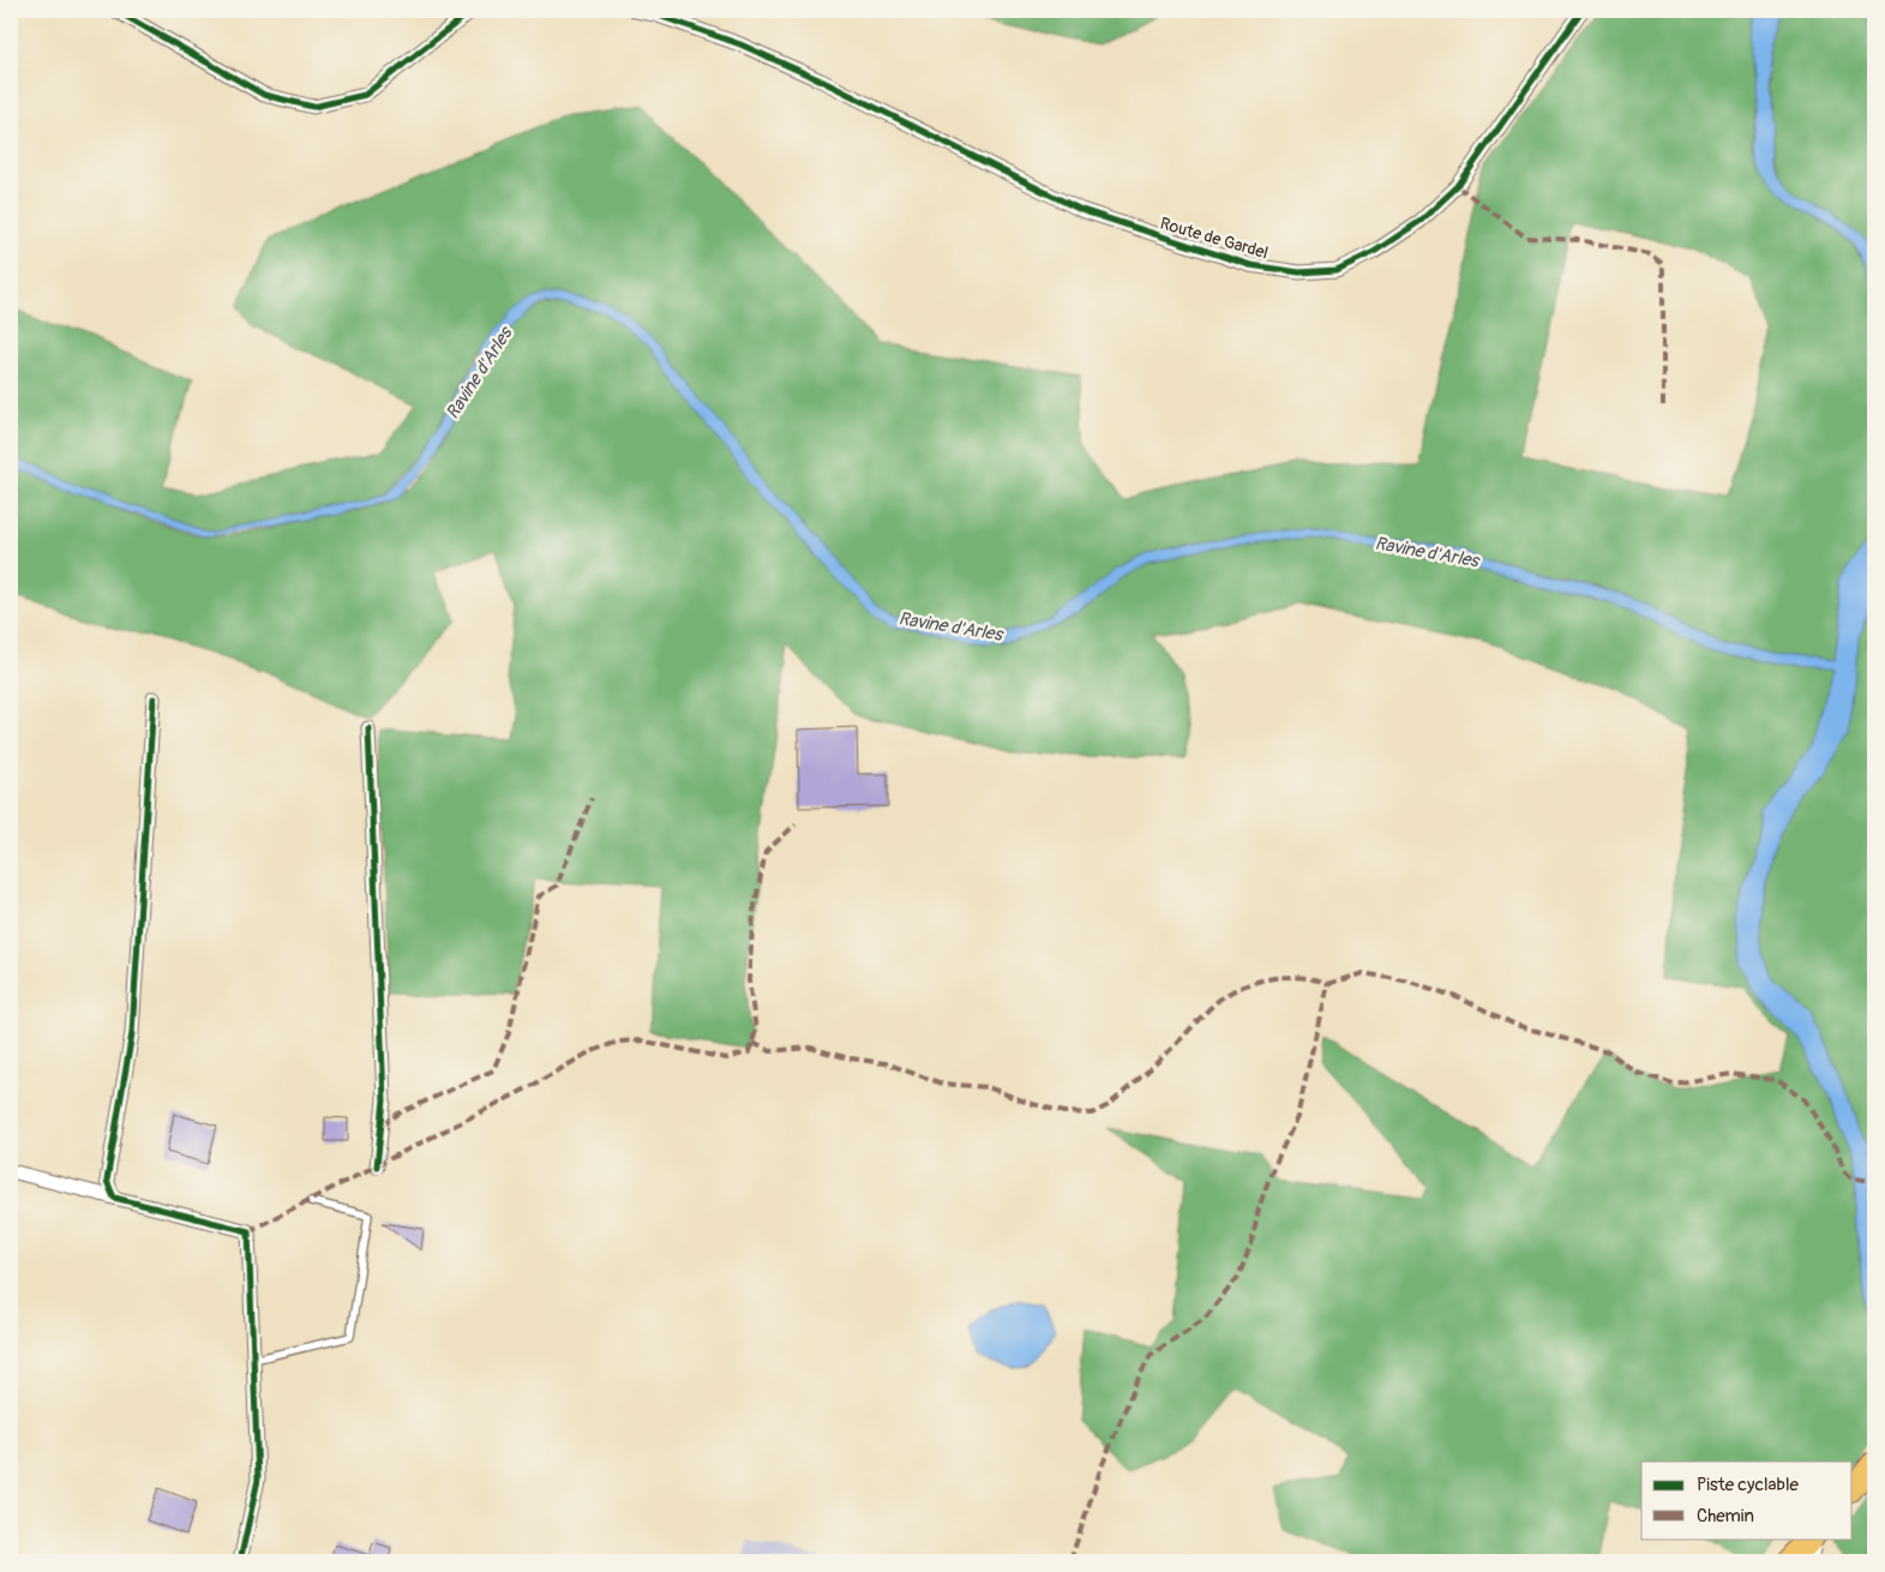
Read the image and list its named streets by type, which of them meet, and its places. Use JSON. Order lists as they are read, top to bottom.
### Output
{
  "streets": {
    "street": ["Route de Gardel"]
  },
  "water": ["Ravine d'Arles"],
  "legend": ["Piste cyclable", "Chemin"]
}
